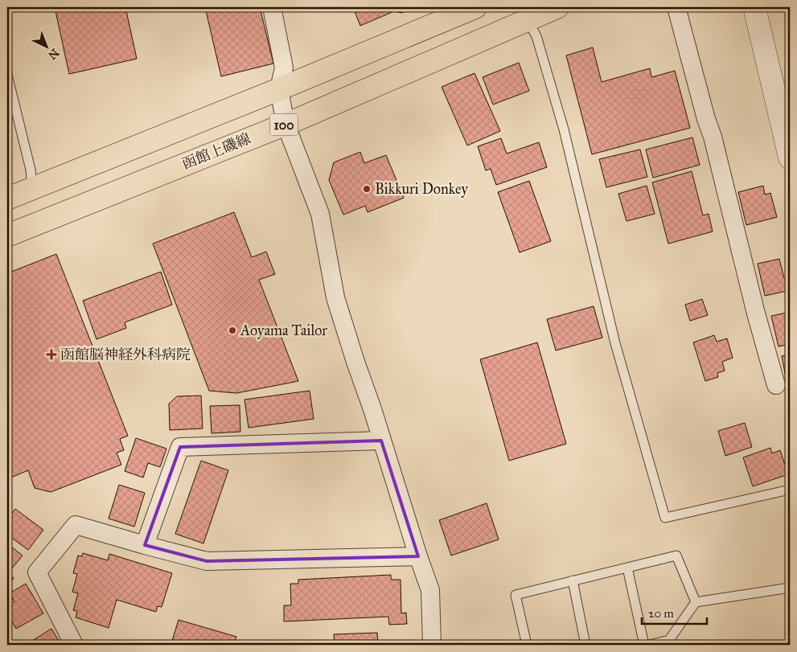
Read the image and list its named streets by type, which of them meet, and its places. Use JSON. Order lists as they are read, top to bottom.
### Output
{
  "streets": {
    "main road": ["100", "函館上磯線"]
  },
  "places": {
    "other": ["Bikkuri Donkey", "Aoyama Tailor"],
    "health": ["函館脳神経外科病院"]
  },
  "scale_bar": "20 m",
  "north": "bottom right"
}
